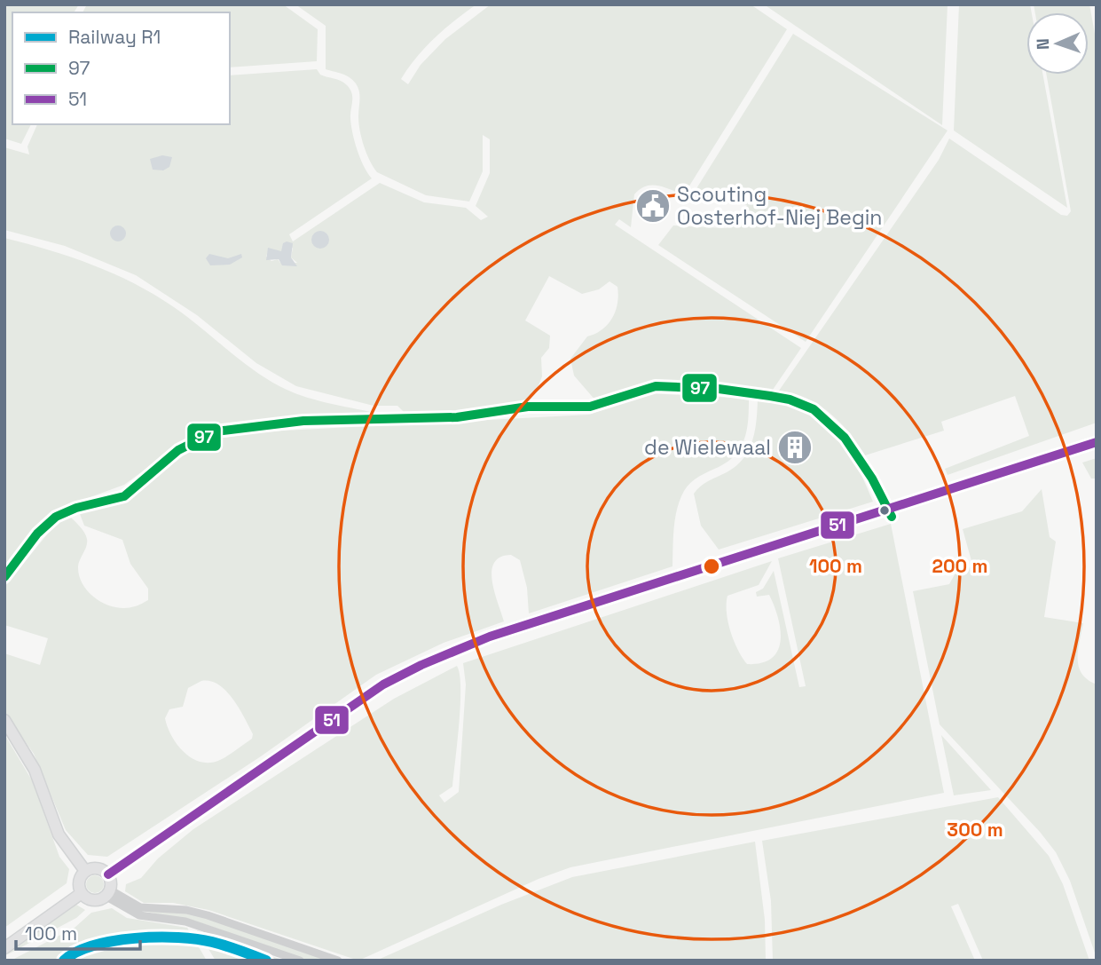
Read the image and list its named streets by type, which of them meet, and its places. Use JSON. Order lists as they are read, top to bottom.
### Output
{
  "places": {
    "public building": ["Scouting Oosterhof-Niej Begin"],
    "building": ["de Wielewaal"]
  },
  "lines": ["transit line 97", "transit line 51", "rail line R1"],
  "legend": ["Railway R1", "97", "51"],
  "scale_bar": "100 m",
  "north": "left",
  "rings": ["100 m", "200 m", "300 m"]
}
